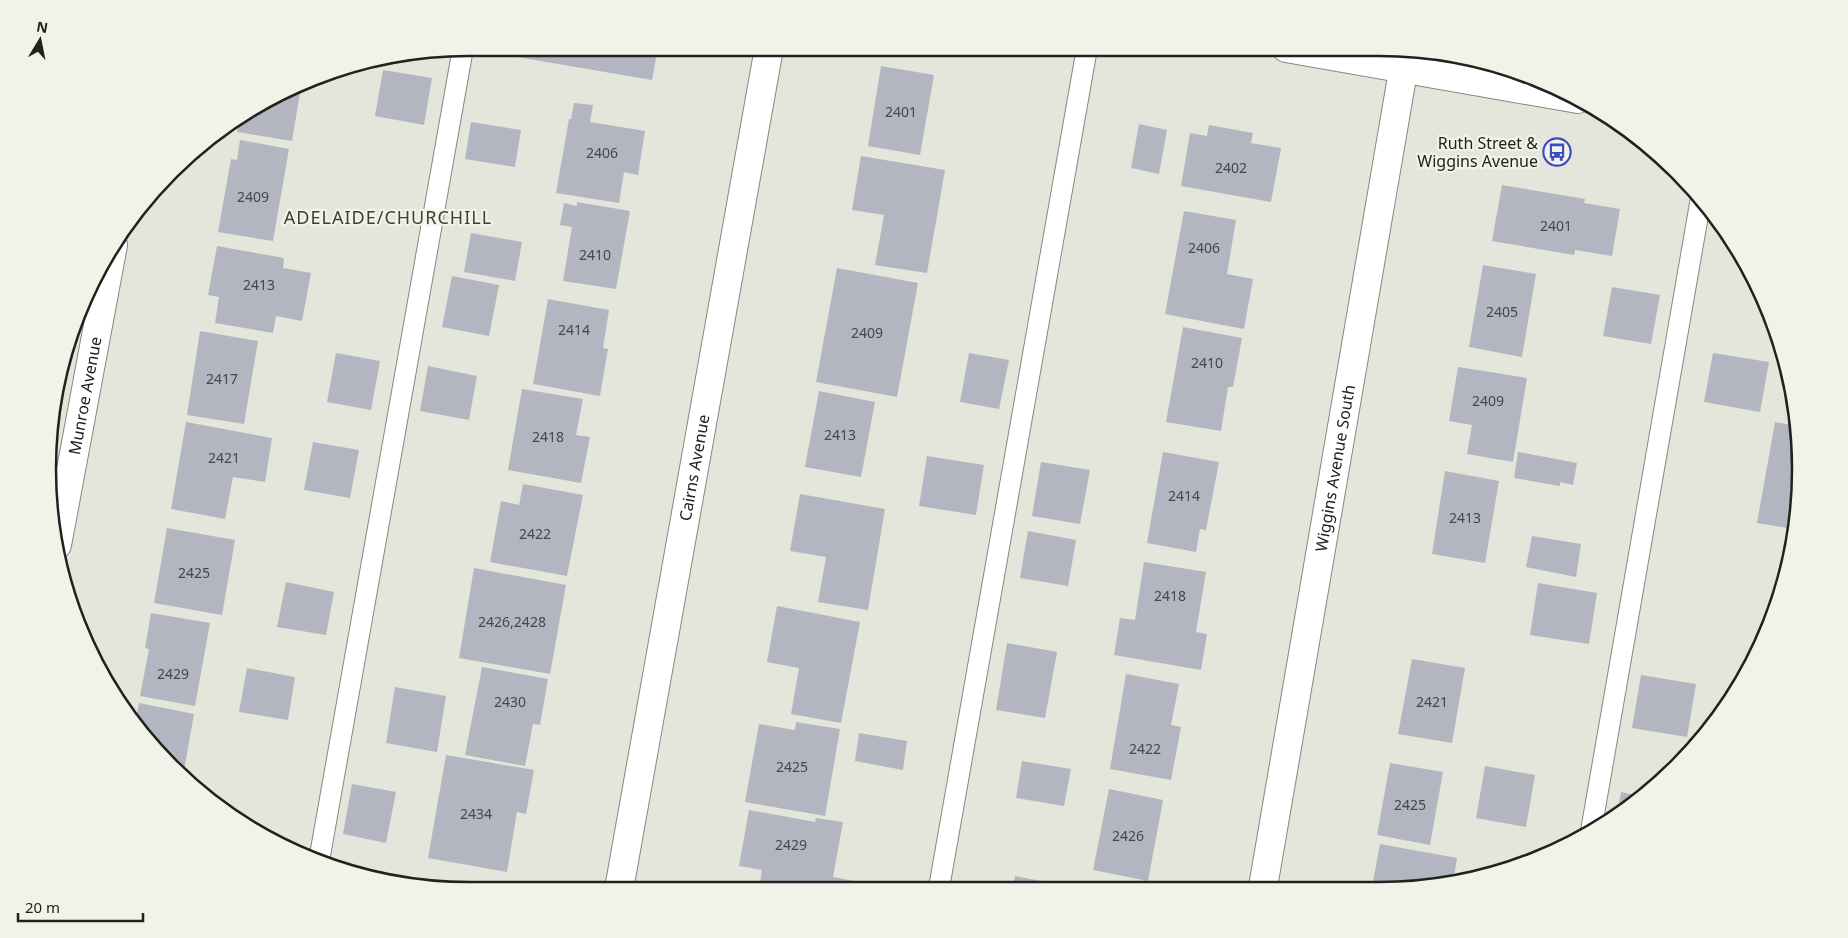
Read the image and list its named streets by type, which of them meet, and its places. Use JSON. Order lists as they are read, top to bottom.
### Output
{
  "streets": {
    "street": ["Munroe Avenue", "Cairns Avenue", "Wiggins Avenue South"]
  },
  "districts": ["ADELAIDE/CHURCHILL"],
  "places": {
    "bus stop": ["Ruth Street & Wiggins Avenue"]
  },
  "house_numbers": [
    "2401",
    "2406",
    "2402",
    "2409",
    "2401",
    "2406",
    "2410",
    "2413",
    "2405",
    "2414",
    "2409",
    "2410",
    "2417",
    "2409",
    "2413",
    "2418",
    "2421",
    "2414",
    "2413",
    "2422",
    "2425",
    "2418",
    "2426,2428",
    "2429",
    "2430",
    "2421",
    "2422",
    "2425",
    "2425",
    "2434",
    "2426",
    "2429"
  ],
  "scale_bar": "20 m",
  "north": "top"
}
